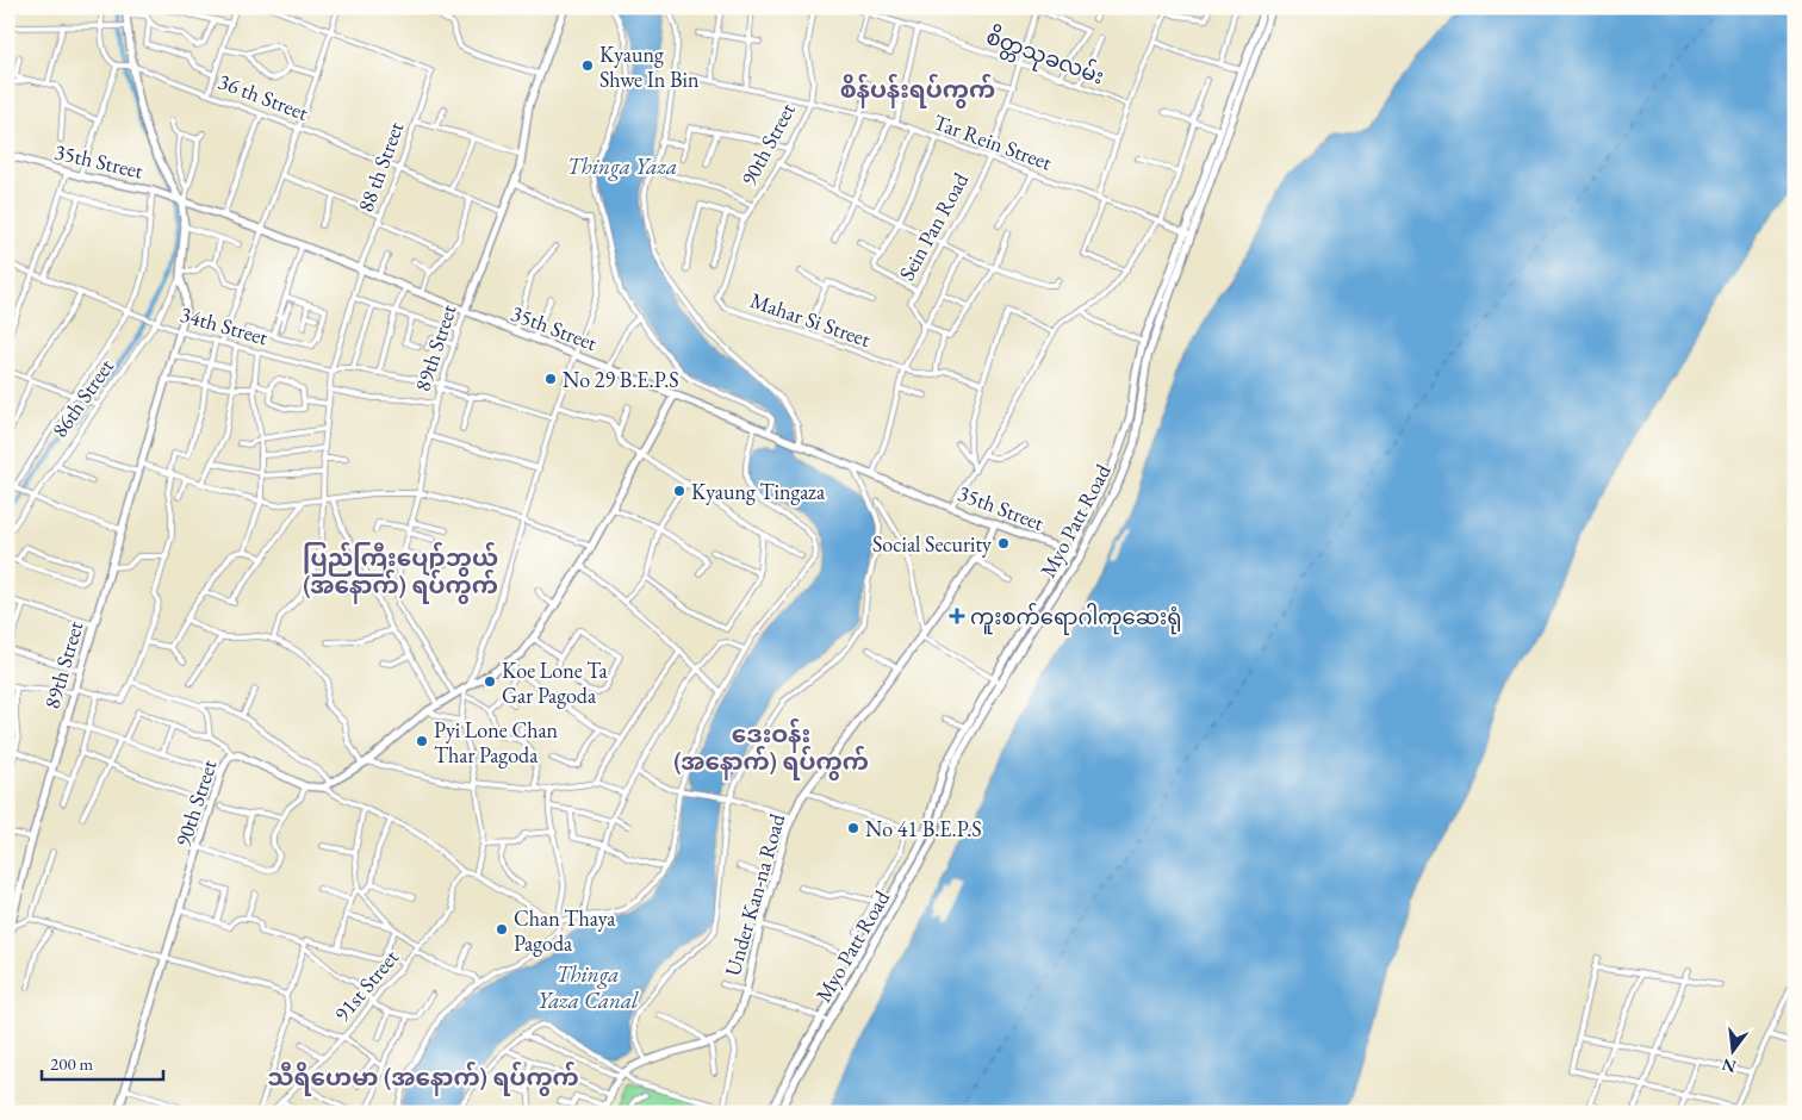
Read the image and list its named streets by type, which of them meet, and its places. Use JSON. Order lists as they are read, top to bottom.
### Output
{
  "streets": {
    "main road": [
      "90th Street",
      "35th Street",
      "89th Street",
      "Myo Patt Road",
      "Under Kan-na Road"
    ],
    "street": [
      "စိတ္တသုခလမ်း",
      "36 th Street",
      "Tar Rein Street",
      "88 th Street",
      "Sein Pan Road",
      "Mahar Si Street",
      "34th Street",
      "86th Street",
      "91st Street"
    ]
  },
  "crossings": [
    ["စိတ္တသုခလမ်း", "Sein Pan Road"],
    ["36 th Street", "88 th Street"],
    ["36 th Street", "89th Street"],
    ["Tar Rein Street", "90th Street"],
    ["Tar Rein Street", "Sein Pan Road"],
    ["Tar Rein Street", "Myo Patt Road"],
    ["90th Street", "35th Street"],
    ["90th Street", "Mahar Si Street"],
    ["35th Street", "88 th Street"],
    ["35th Street", "89th Street"],
    ["35th Street", "Myo Patt Road"],
    ["35th Street", "Under Kan-na Road"],
    ["88 th Street", "34th Street"],
    ["34th Street", "89th Street"],
    ["34th Street", "86th Street"],
    ["89th Street", "86th Street"]
  ],
  "districts": [
    "စိန်ပန်းရပ်ကွက်",
    "ပြည်ကြီးပျော်ဘွယ် (အနောက်) ရပ်ကွက်",
    "ဒေးဝန်း (အနောက်) ရပ်ကွက်",
    "သီရိဟေမာ (အနောက်) ရပ်ကွက်"
  ],
  "water": ["Thinga Yaza", "Thinga Yaza Canal"],
  "places": {
    "other": [
      "Kyaung Shwe In Bin",
      "No 29 B.E.P.S",
      "Kyaung Tingaza",
      "Social Security",
      "Koe Lone Ta Gar Pagoda",
      "Pyi Lone Chan Thar Pagoda",
      "No 41 B.E.P.S",
      "Chan Thaya Pagoda"
    ],
    "health": ["ကူးစက်ရောဂါကုဆေးရုံ"]
  },
  "scale_bar": "200 m",
  "north": "bottom"
}
